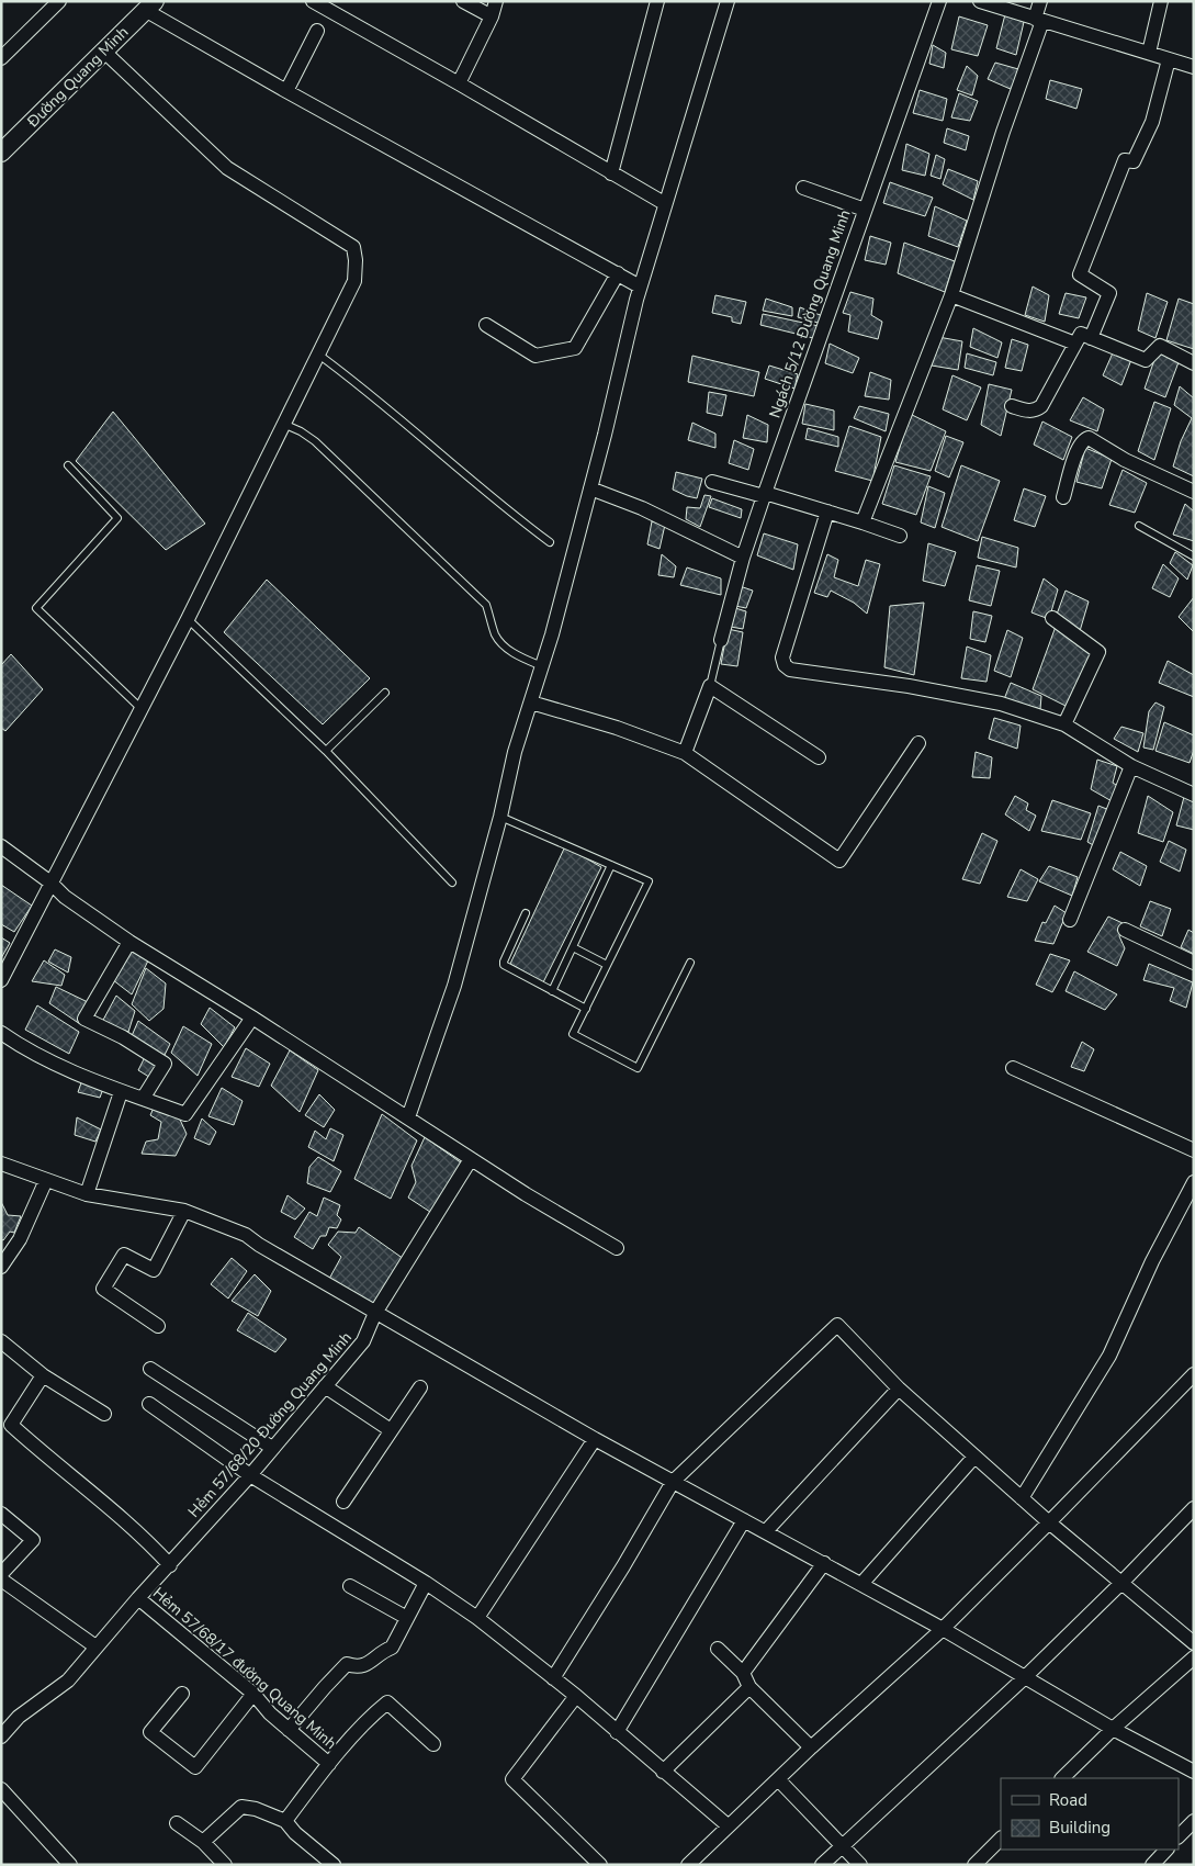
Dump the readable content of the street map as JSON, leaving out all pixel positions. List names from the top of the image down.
{
  "streets": {
    "street": [
      "Đường Quang Minh",
      "Ngách 5/12 Đường Quang Minh",
      "Hẻm 57/68/20 Đường Quang Minh",
      "Hẻm 57/68/17 đường Quang Minh"
    ]
  },
  "crossings": [
    ["Hẻm 57/68/20 Đường Quang Minh", "Hẻm 57/68/17 đường Quang Minh"]
  ],
  "legend": ["Road", "Building"]
}
